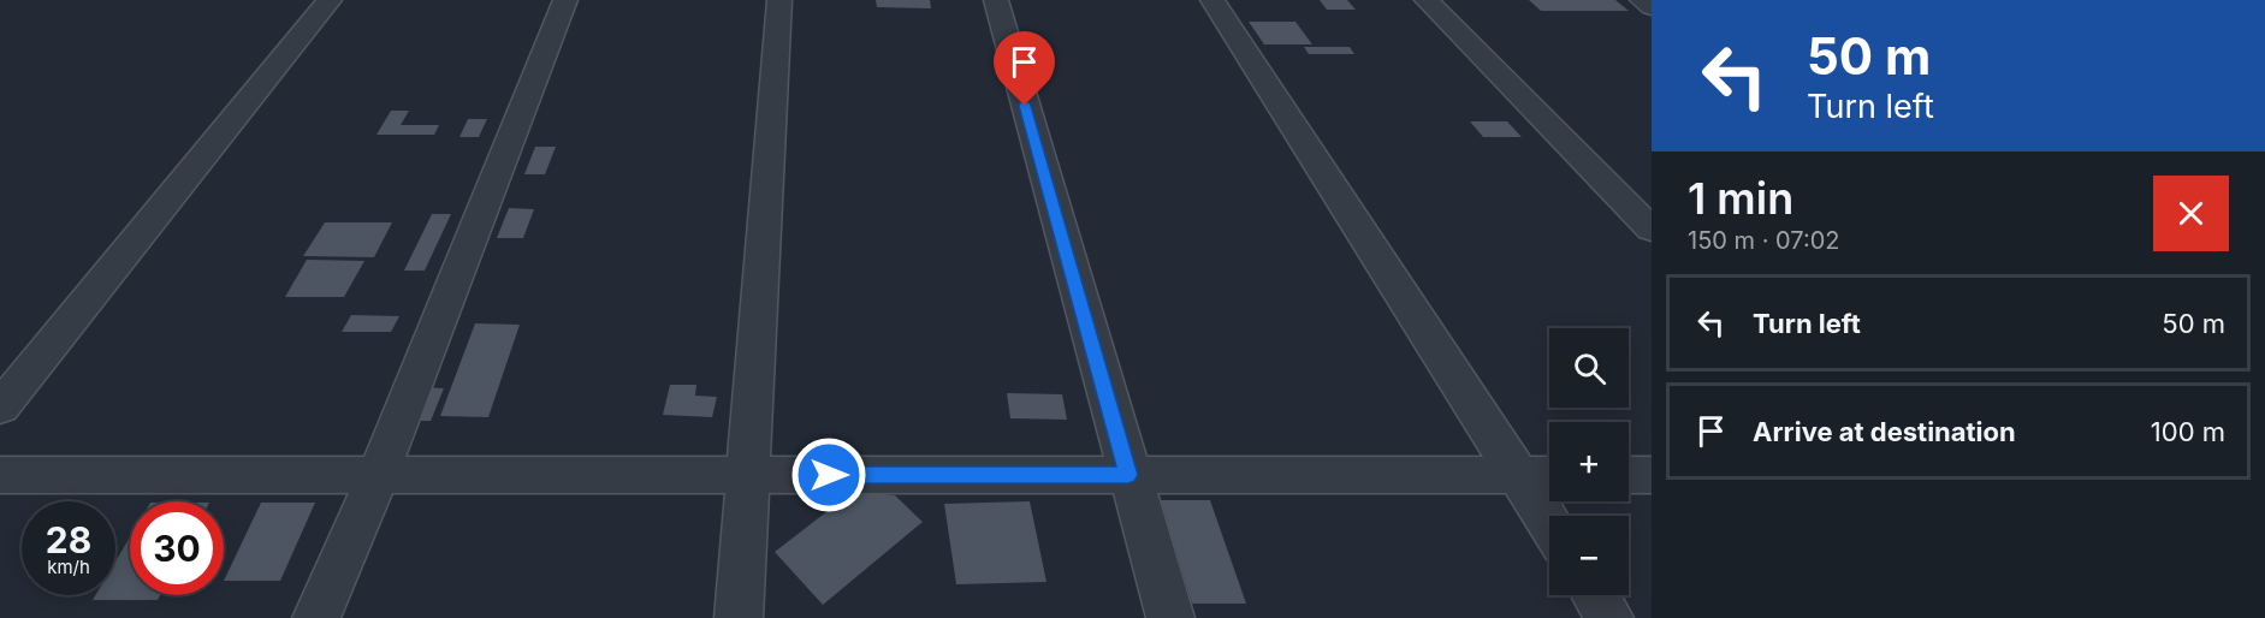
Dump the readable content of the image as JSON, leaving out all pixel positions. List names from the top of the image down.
{
  "page": {
    "turn": ["50 m", "Turn left"],
    "heading": ["1 min", "150 m · 07:02"],
    "list": [
      {
        "name": "Turn left",
        "value": "50 m"
      },
      {
        "name": "Arrive at destination",
        "value": "100 m"
      }
    ],
    "map_buttons": ["+", "−"],
    "speed": "28 km/h",
    "limit": "30"
  }
}
